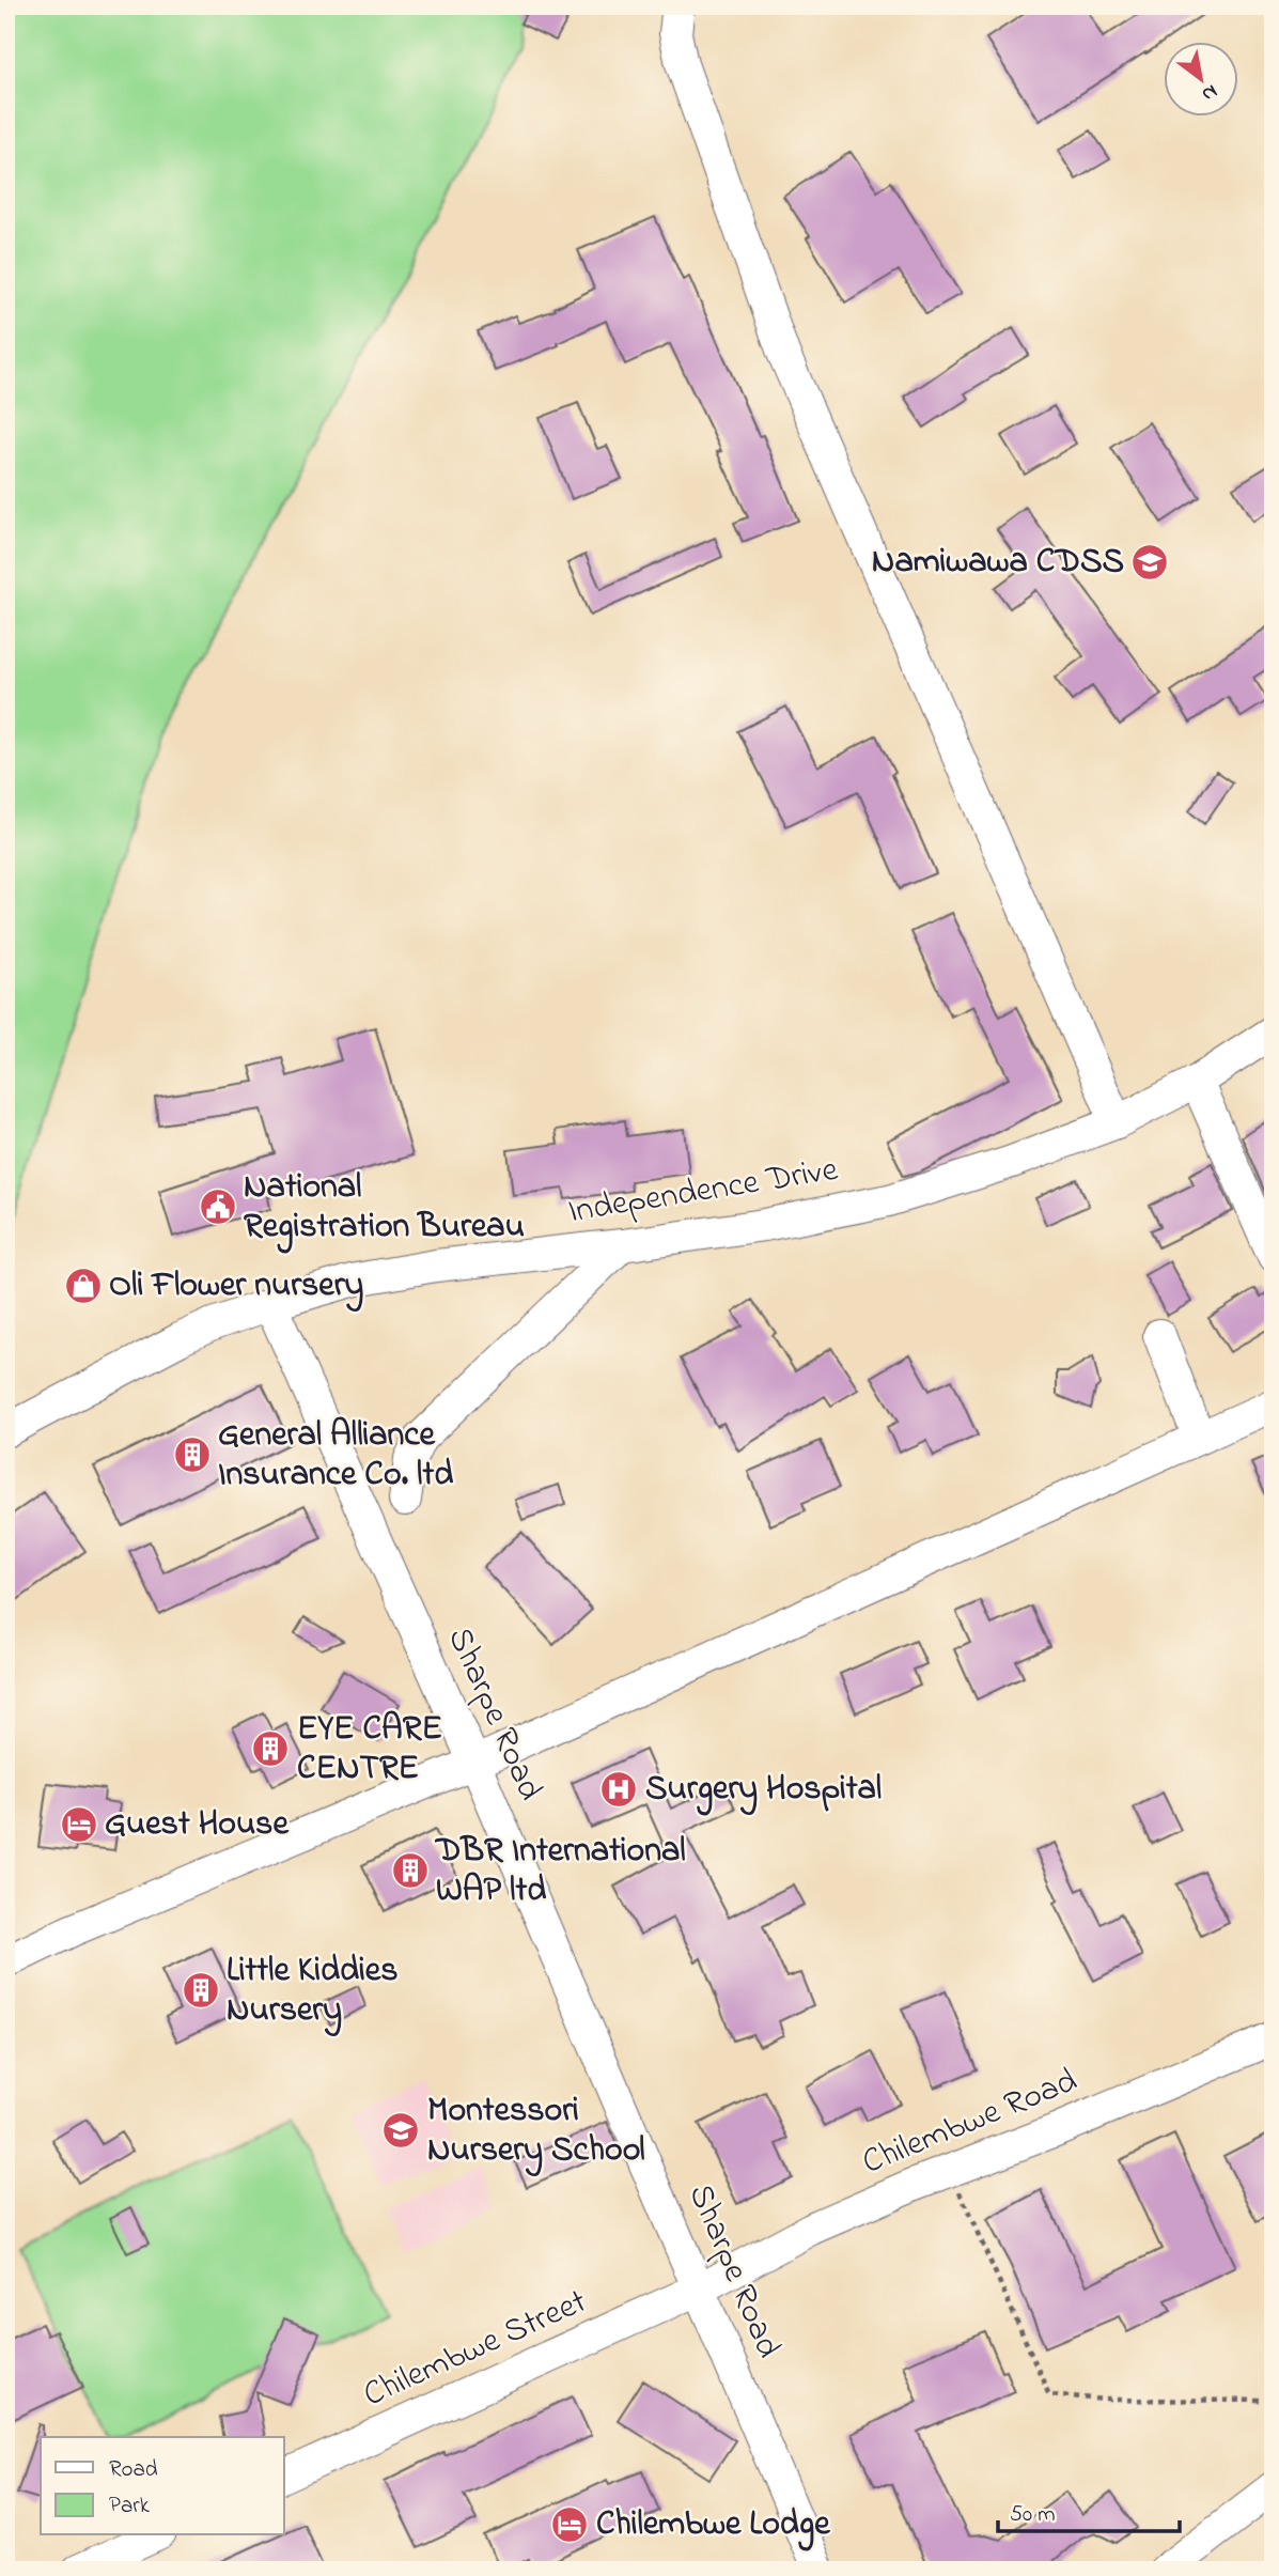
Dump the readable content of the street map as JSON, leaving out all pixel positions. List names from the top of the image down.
{
  "streets": {
    "street": [
      "Independence Drive",
      "Sharpe Road",
      "Chilembwe Road",
      "Chilembwe Street"
    ]
  },
  "crossings": [
    ["Independence Drive", "Sharpe Road"],
    ["Sharpe Road", "Chilembwe Road"],
    ["Sharpe Road", "Chilembwe Street"],
    ["Chilembwe Road", "Chilembwe Street"]
  ],
  "places": {
    "school or university": ["Namiwawa CDSS", "Montessori Nursery School"],
    "public building": ["National Registration Bureau"],
    "shop": ["Oli Flower nursery"],
    "building": [
      "General Alliance Insurance Co. ltd",
      "EYE CARE CENTRE",
      "DBR International WAP ltd",
      "Little Kiddies Nursery"
    ],
    "hospital": ["Surgery Hospital"],
    "hotel": ["Guest House", "Chilembwe Lodge"]
  },
  "legend": ["Road", "Park"],
  "scale_bar": "50 m",
  "north": "bottom right"
}
